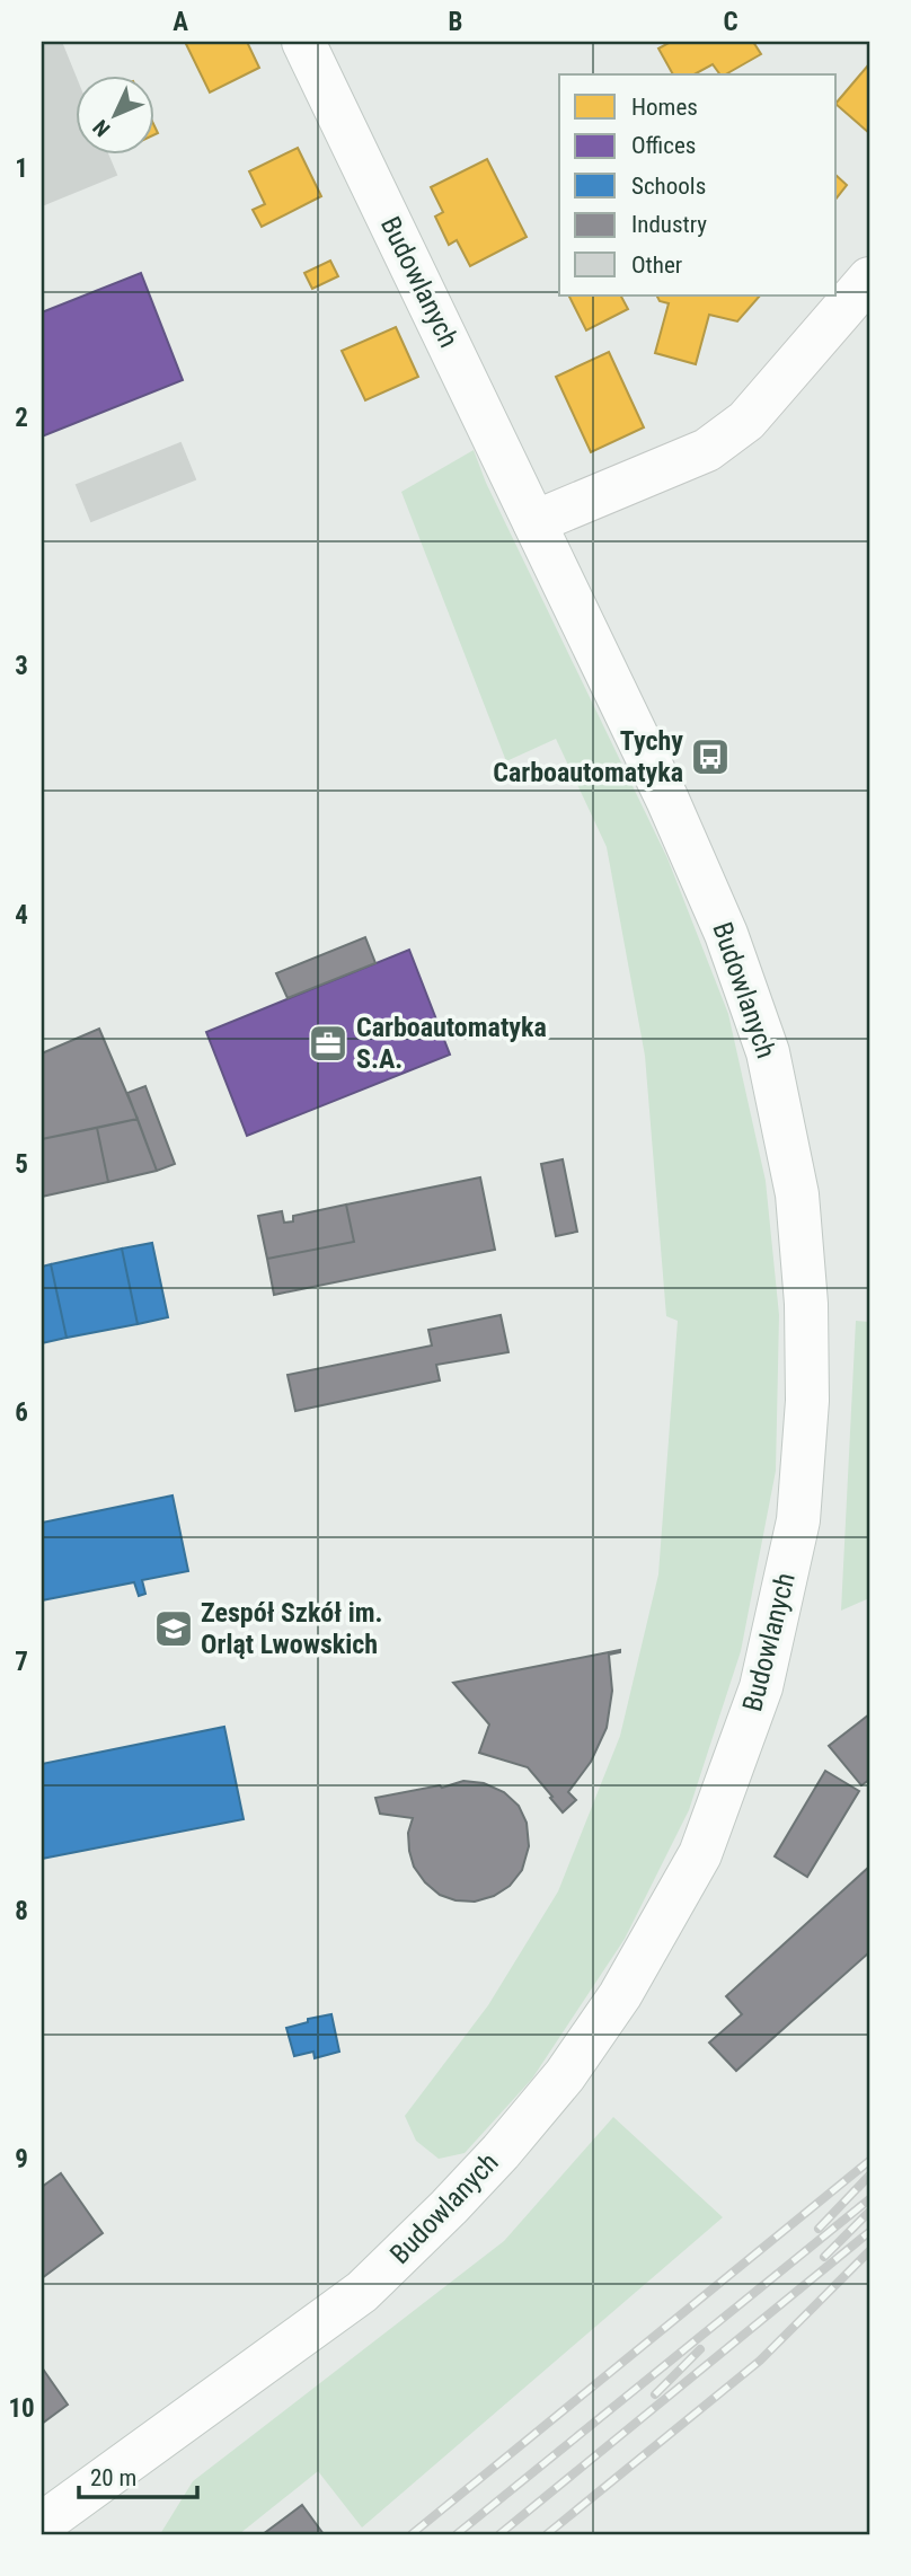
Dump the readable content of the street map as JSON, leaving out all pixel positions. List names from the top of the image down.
{
  "streets": {
    "street": ["Budowlanych"]
  },
  "places": {
    "bus stop": ["Tychy Carboautomatyka"],
    "office": ["Carboautomatyka S.A."],
    "school or university": ["Zespół Szkół im. Orląt Lwowskich"]
  },
  "legend": [
    "Homes",
    "Offices",
    "Schools",
    "Industry",
    "Other"
  ],
  "scale_bar": "20 m",
  "north": "bottom left",
  "grid": {
    "columns": ["A", "B", "C"],
    "rows": [
      "1",
      "2",
      "3",
      "4",
      "5",
      "6",
      "7",
      "8",
      "9",
      "10"
    ]
  }
}
